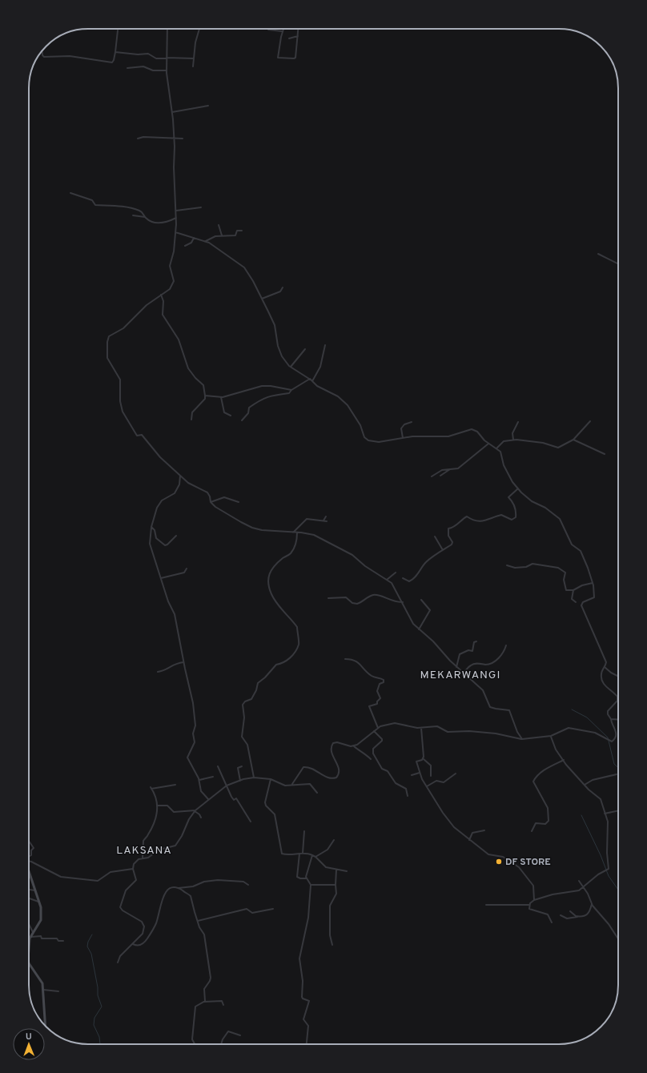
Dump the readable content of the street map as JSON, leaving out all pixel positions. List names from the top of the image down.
{
  "districts": ["MEKARWANGI", "LAKSANA"],
  "places": ["DF STORE"],
  "north": "top"
}
